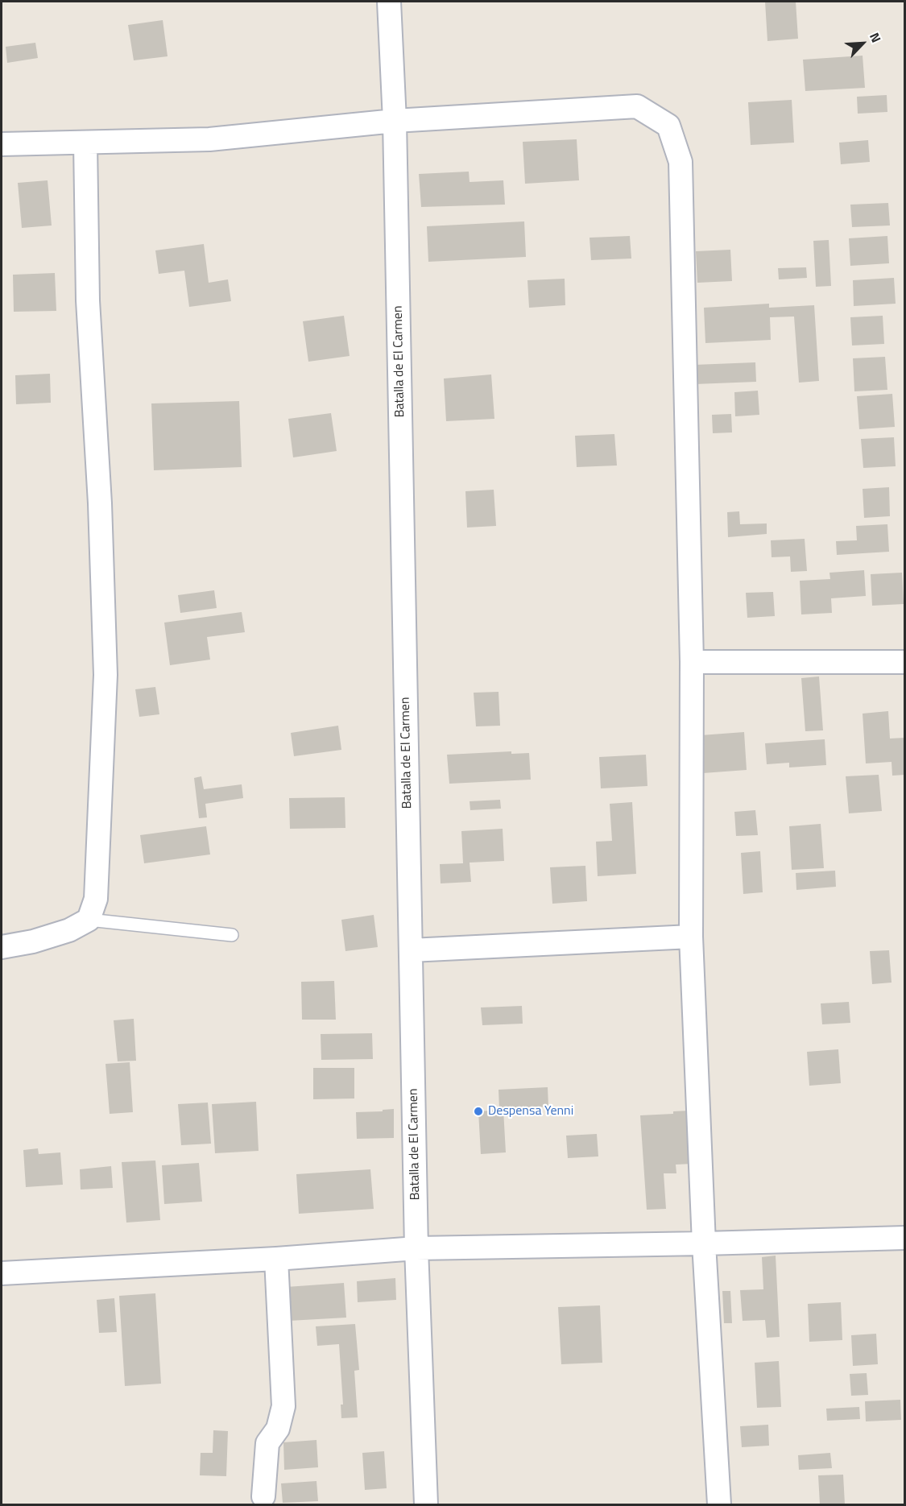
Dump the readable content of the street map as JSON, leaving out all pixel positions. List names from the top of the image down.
{
  "streets": {
    "street": ["Batalla de El Carmen"]
  },
  "places": ["Despensa Yenni"],
  "north": "top right"
}
